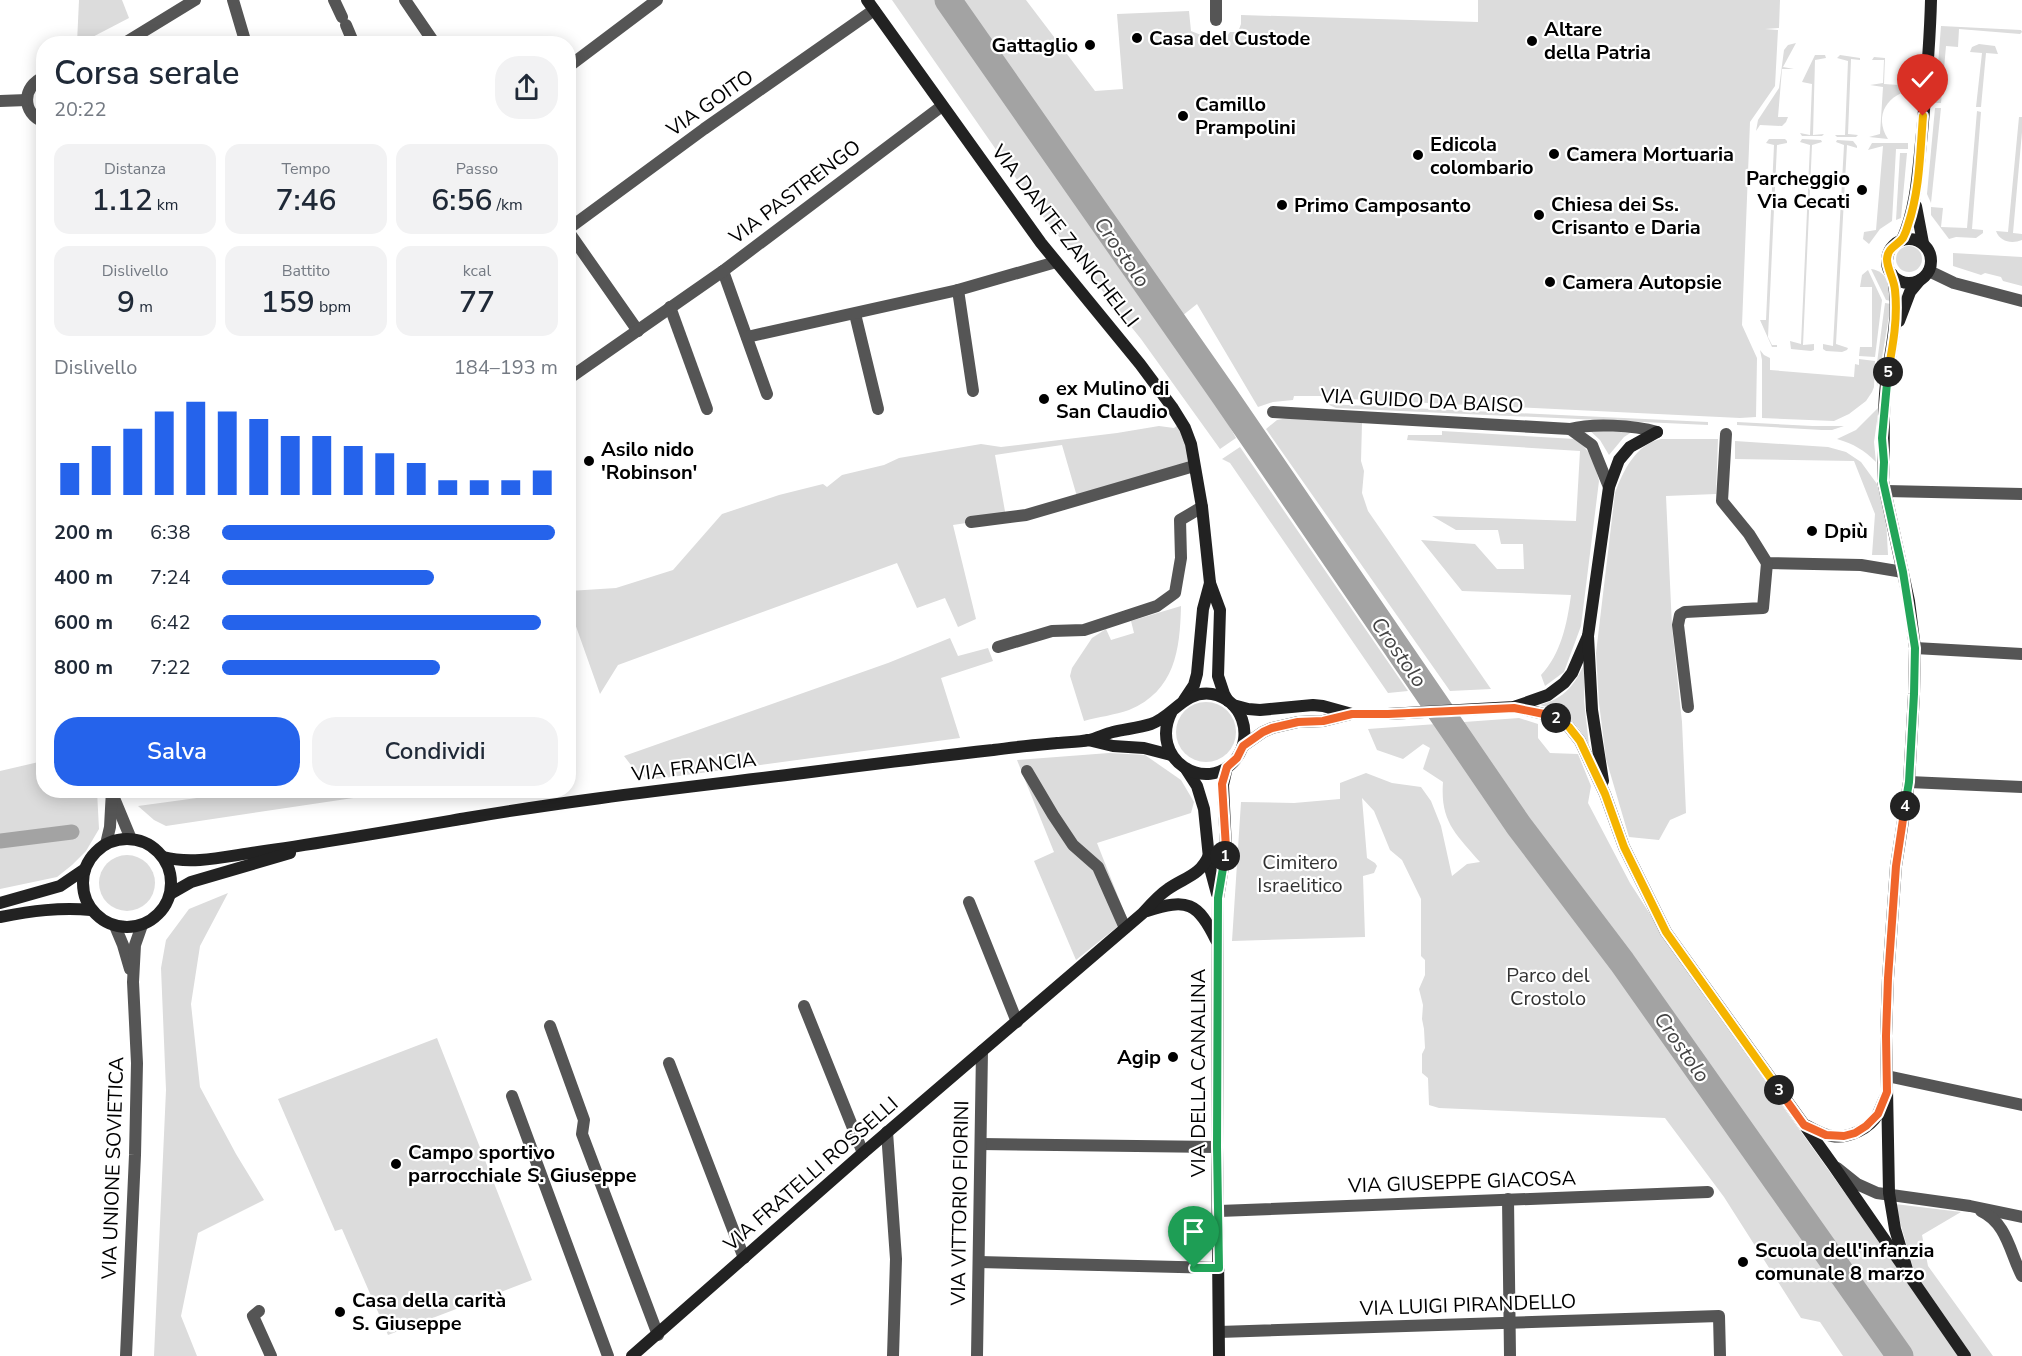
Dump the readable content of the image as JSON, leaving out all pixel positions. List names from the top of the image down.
{
  "streets": {
    "street": [
      "VIA GOITO",
      "VIA PASTRENGO",
      "VIA DANTE ZANICHELLI",
      "VIA GUIDO DA BAISO",
      "VIA FRANCIA",
      "VIA DELLA CANALINA",
      "VIA UNIONE SOVIETICA",
      "VIA FRATELLI ROSSELLI",
      "VIA GIUSEPPE GIACOSA",
      "VIA VITTORIO FIORINI",
      "VIA LUIGI PIRANDELLO"
    ]
  },
  "crossings": [
    ["VIA GOITO", "VIA DANTE ZANICHELLI"],
    ["VIA PASTRENGO", "VIA DANTE ZANICHELLI"],
    ["VIA FRANCIA", "VIA DELLA CANALINA"],
    ["VIA FRANCIA", "VIA UNIONE SOVIETICA"],
    ["VIA DELLA CANALINA", "VIA FRATELLI ROSSELLI"],
    ["VIA DELLA CANALINA", "VIA GIUSEPPE GIACOSA"],
    ["VIA DELLA CANALINA", "VIA LUIGI PIRANDELLO"],
    ["VIA FRATELLI ROSSELLI", "VIA VITTORIO FIORINI"]
  ],
  "water": ["Crostolo"],
  "parks": ["Cimitero Israelitico", "Parco del Crostolo"],
  "places": [
    "Casa del Custode",
    "Altare della Patria",
    "Gattaglio",
    "Camillo Prampolini",
    "Camera Mortuaria",
    "Edicola colombario",
    "Parcheggio Via Cecati",
    "Primo Camposanto",
    "Chiesa dei Ss. Crisanto e Daria",
    "Camera Autopsie",
    "ex Mulino di San Claudio",
    "Asilo nido 'Robinson'",
    "Dpiù",
    "Agip",
    "Campo sportivo parrocchiale S. Giuseppe",
    "Scuola dell'infanzia comunale 8 marzo",
    "Casa della carità S. Giuseppe"
  ],
  "page": {
    "heading": ["Corsa serale", "20:22"],
    "stats": [
      ["Distanza", "1.12 km"],
      ["Tempo", "7:46"],
      ["Passo", "6:56 /km"],
      ["Dislivello", "9 m"],
      ["Battito", "159 bpm"],
      ["kcal", "77"]
    ],
    "chart": ["Dislivello", "184–193 m"],
    "pins": [
      "5",
      "2",
      "4",
      "1",
      "3"
    ],
    "list": [
      {
        "name": "200 m",
        "note": "6:38"
      },
      {
        "name": "400 m",
        "note": "7:24"
      },
      {
        "name": "600 m",
        "note": "6:42"
      },
      {
        "name": "800 m",
        "note": "7:22"
      }
    ],
    "buttons": ["Salva", "Condividi"]
  }
}
